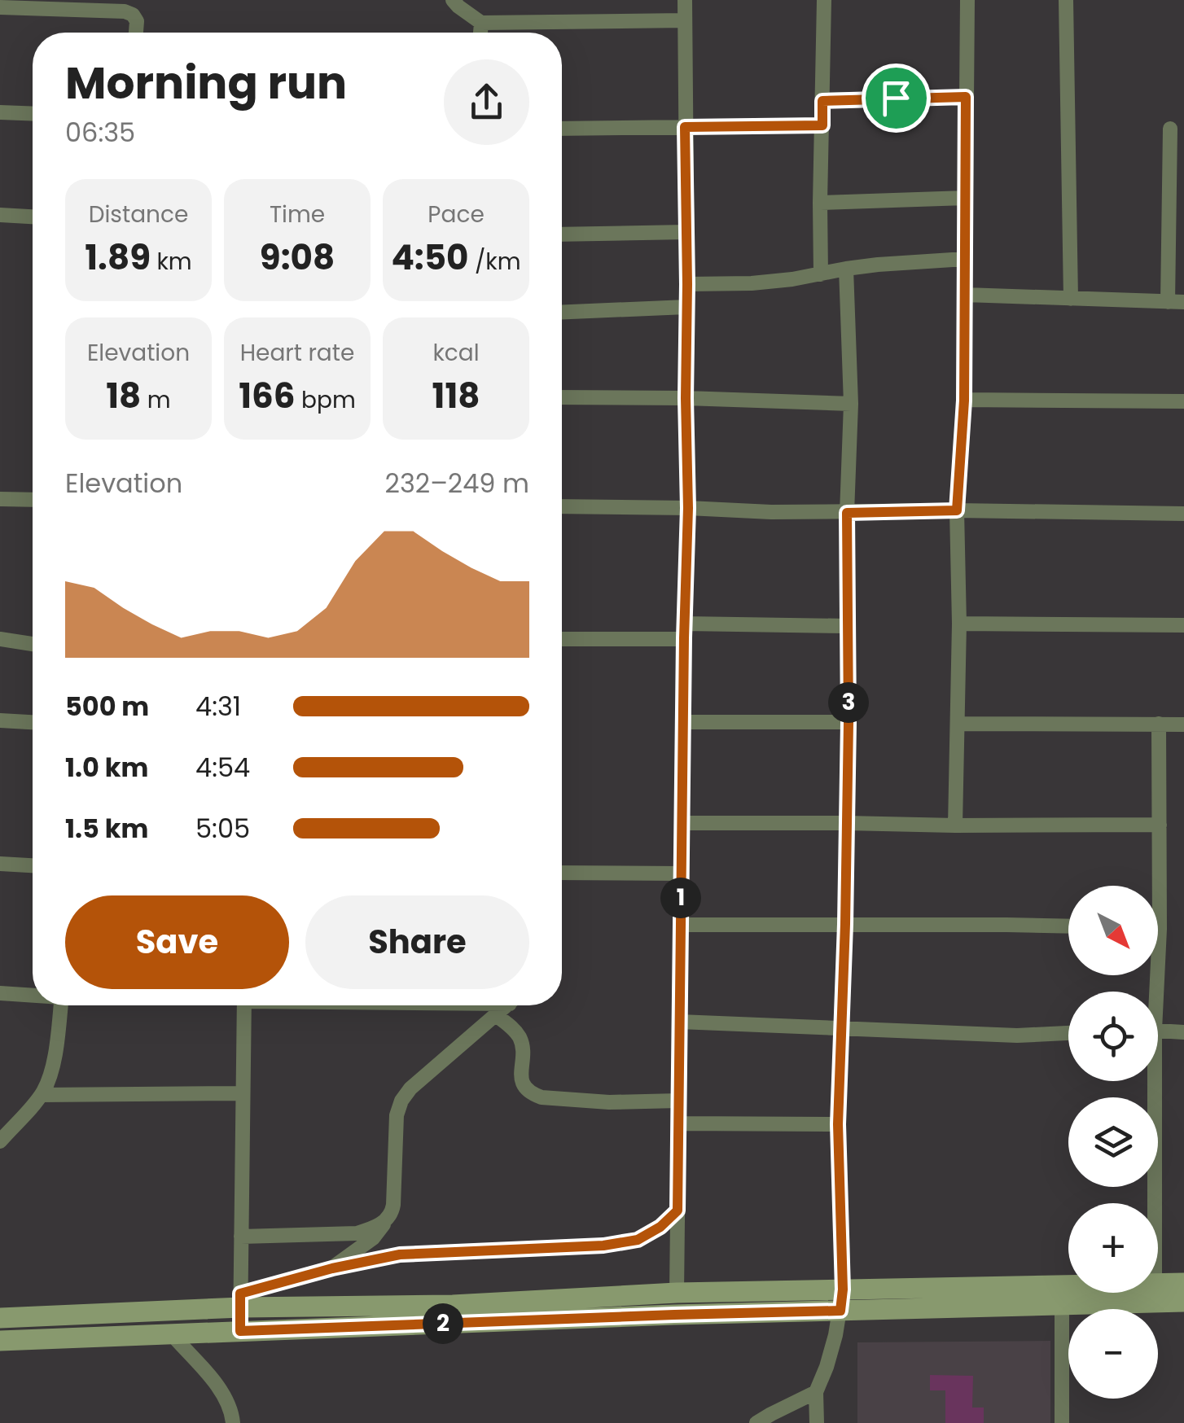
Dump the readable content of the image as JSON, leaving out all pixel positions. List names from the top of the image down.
{
  "north": "bottom right",
  "page": {
    "heading": ["Morning run", "06:35"],
    "stats": [
      ["Distance", "1.89 km"],
      ["Time", "9:08"],
      ["Pace", "4:50 /km"],
      ["Elevation", "18 m"],
      ["Heart rate", "166 bpm"],
      ["kcal", "118"]
    ],
    "chart": ["Elevation", "232–249 m"],
    "list": [
      {
        "name": "500 m",
        "note": "4:31"
      },
      {
        "name": "1.0 km",
        "note": "4:54"
      },
      {
        "name": "1.5 km",
        "note": "5:05"
      }
    ],
    "pins": ["3", "1", "2"],
    "buttons": ["Save", "Share"],
    "map_buttons": ["+", "−"]
  }
}
